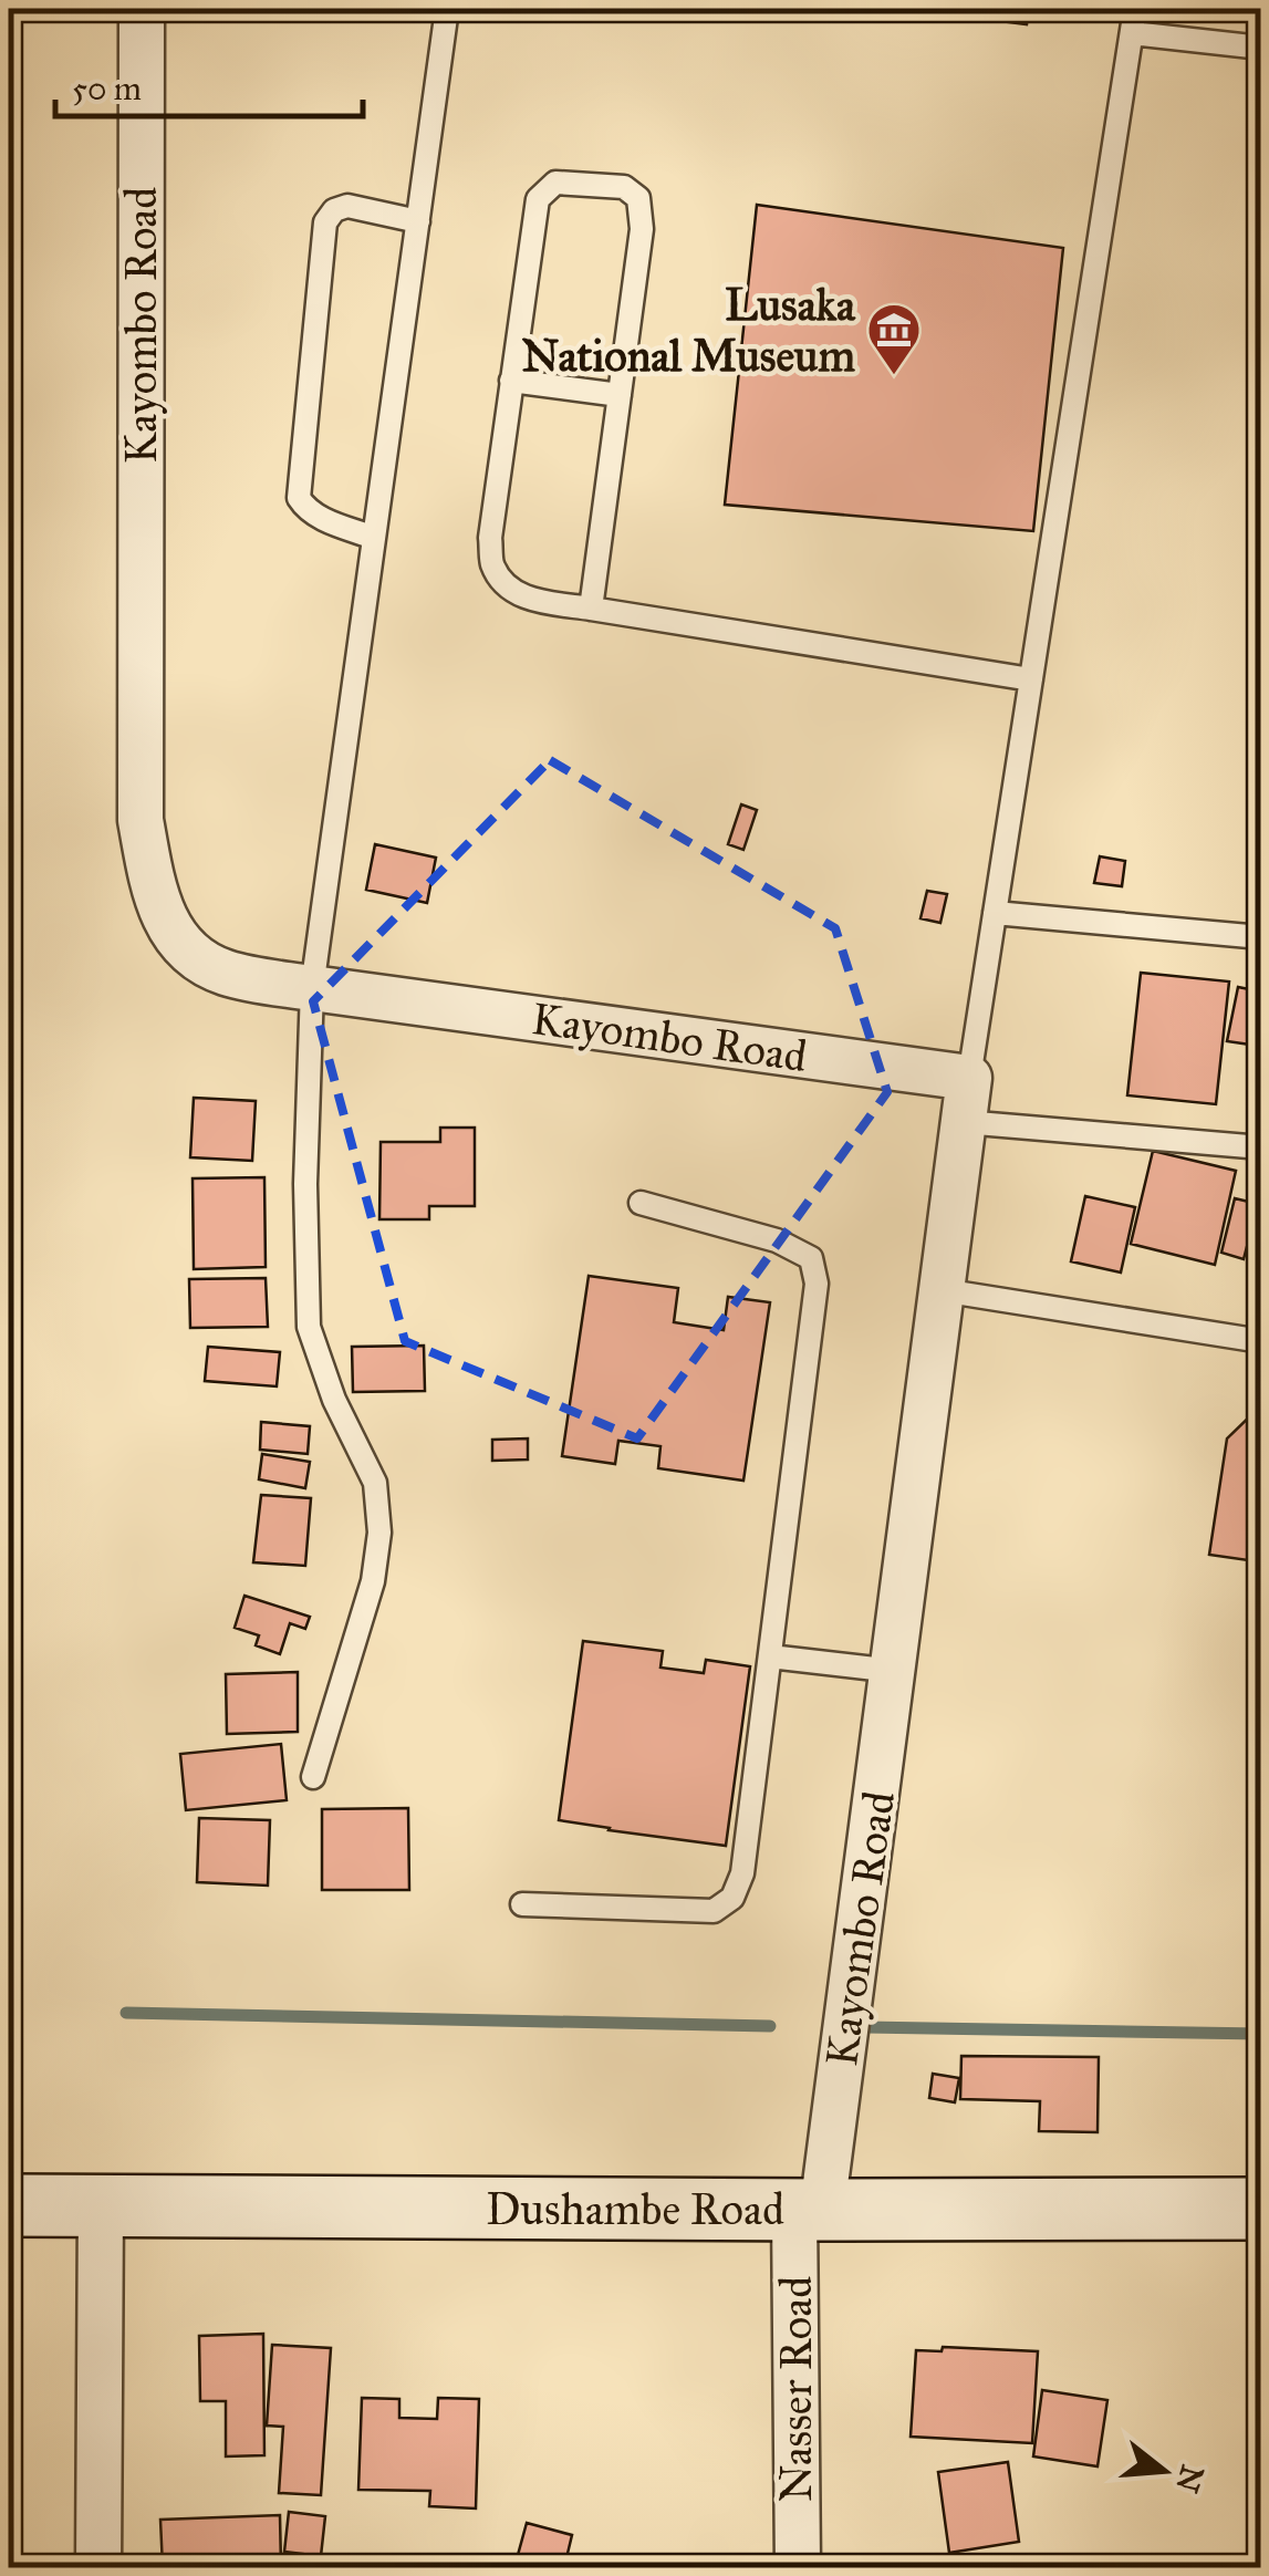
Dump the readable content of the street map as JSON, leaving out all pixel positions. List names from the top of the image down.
{
  "streets": {
    "street": ["Kayombo Road", "Dushambe Road", "Nasser Road"]
  },
  "crossings": [
    ["Kayombo Road", "Dushambe Road"],
    ["Kayombo Road", "Nasser Road"],
    ["Dushambe Road", "Nasser Road"]
  ],
  "places": {
    "museum": ["Lusaka National Museum"]
  },
  "scale_bar": "50 m",
  "north": "right"
}
